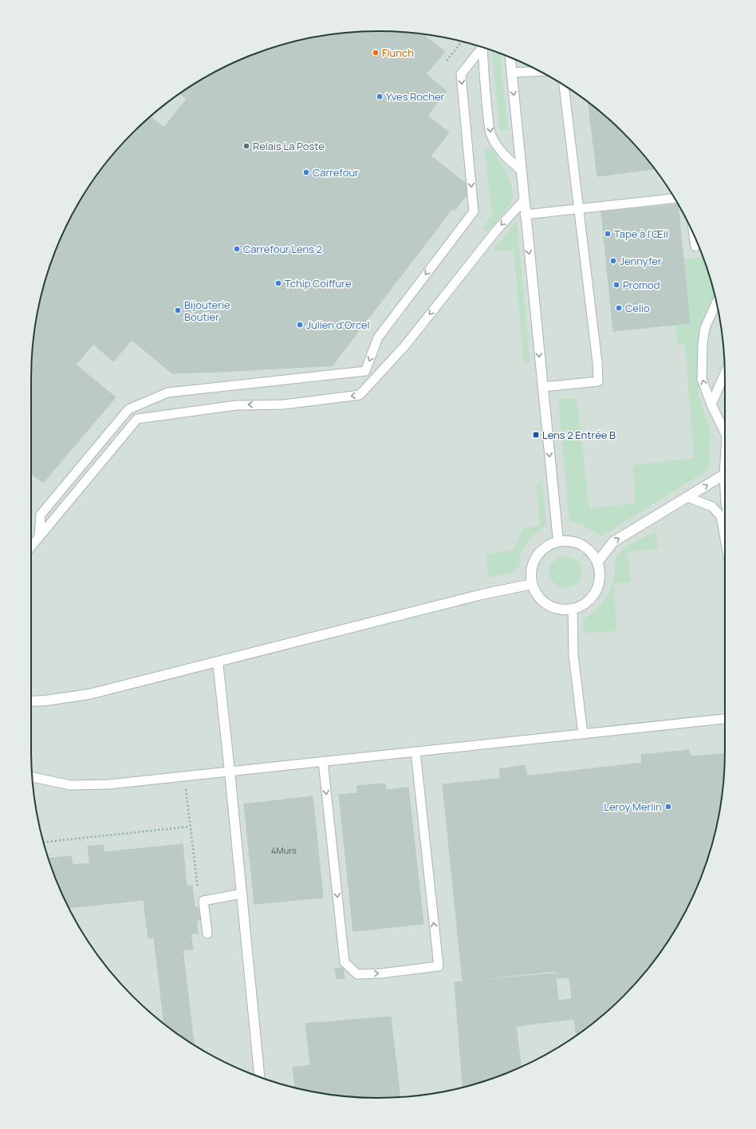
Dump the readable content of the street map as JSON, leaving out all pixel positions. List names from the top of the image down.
{
  "places": {
    "other": [
      "Flunch",
      "Yves Rocher",
      "Relais La Poste",
      "Carrefour",
      "Tape à l'Œil",
      "Carrefour Lens 2",
      "Jennyfer",
      "Tchip Coiffure",
      "Promod",
      "Celio",
      "Bijouterie Boutier",
      "Julien d'Orcel",
      "Leroy Merlin"
    ],
    "transit": ["Lens 2 Entrée B"]
  },
  "house_numbers": ["4Murs"]
}
